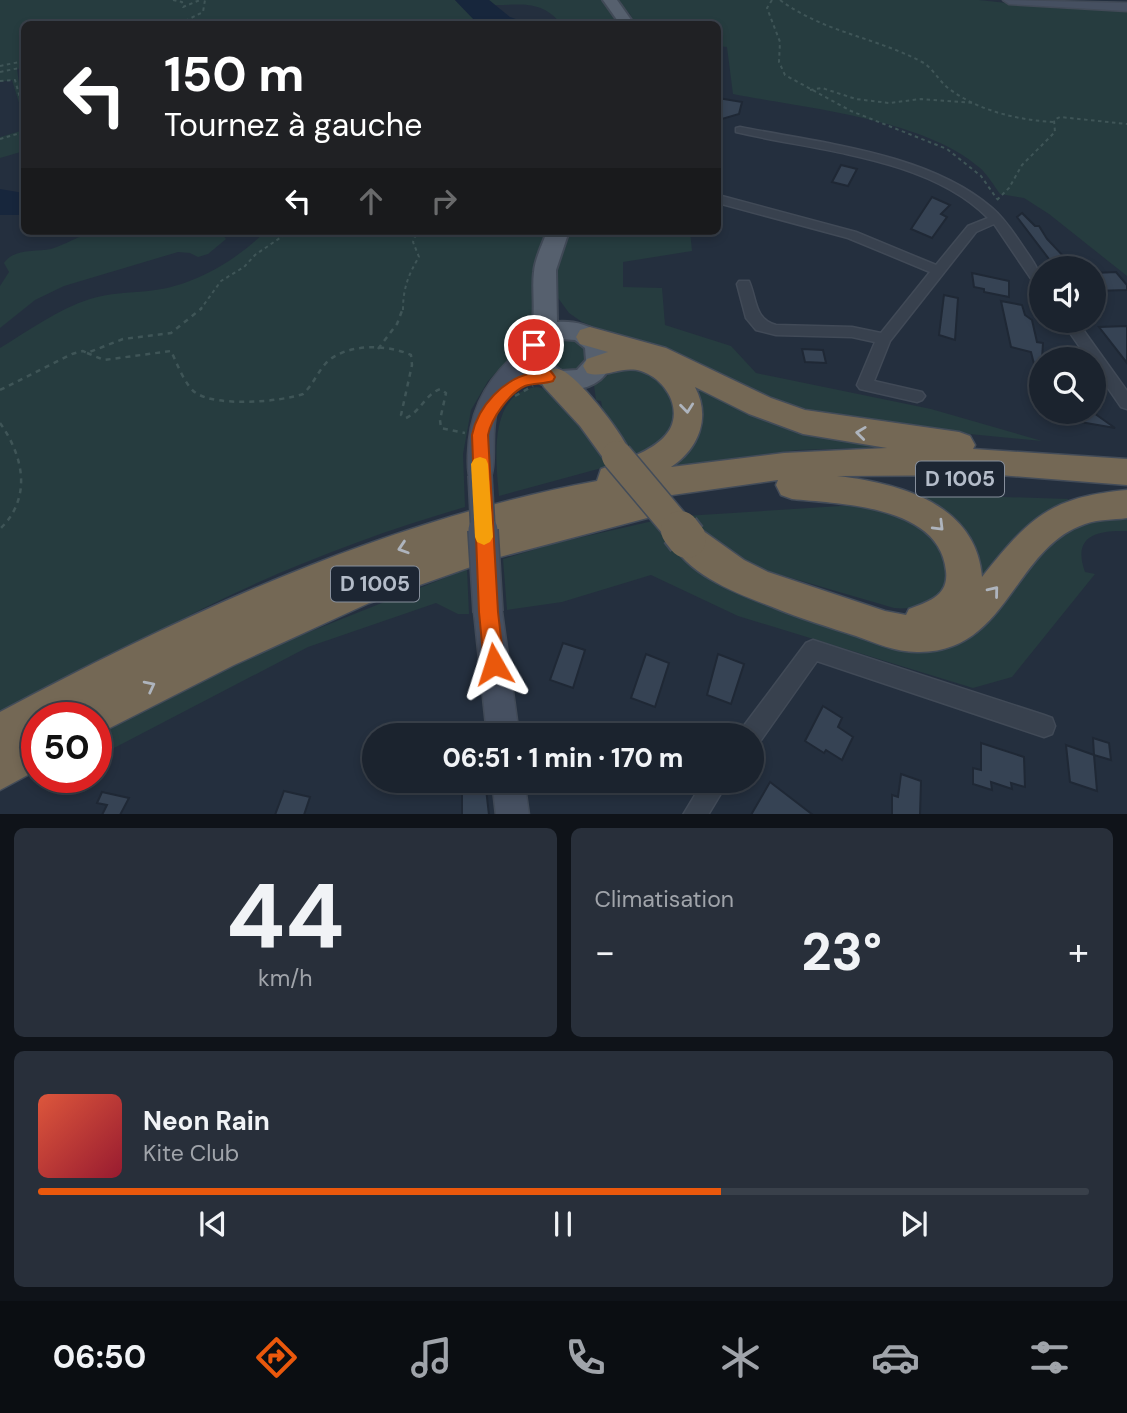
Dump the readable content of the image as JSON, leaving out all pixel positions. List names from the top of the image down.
{
  "streets": {
    "highway": ["D 1005"]
  },
  "page": {
    "turn": ["150 m", "Tournez à gauche"],
    "limit": "50",
    "trip": "06:51 · 1 min · 170 m",
    "tile": [
      ["44", "km/h"],
      "Climatisation"
    ],
    "heat": ["−", "23°", "+"],
    "song": ["Neon Rain", "Kite Club"],
    "tabs": "06:50"
  }
}
